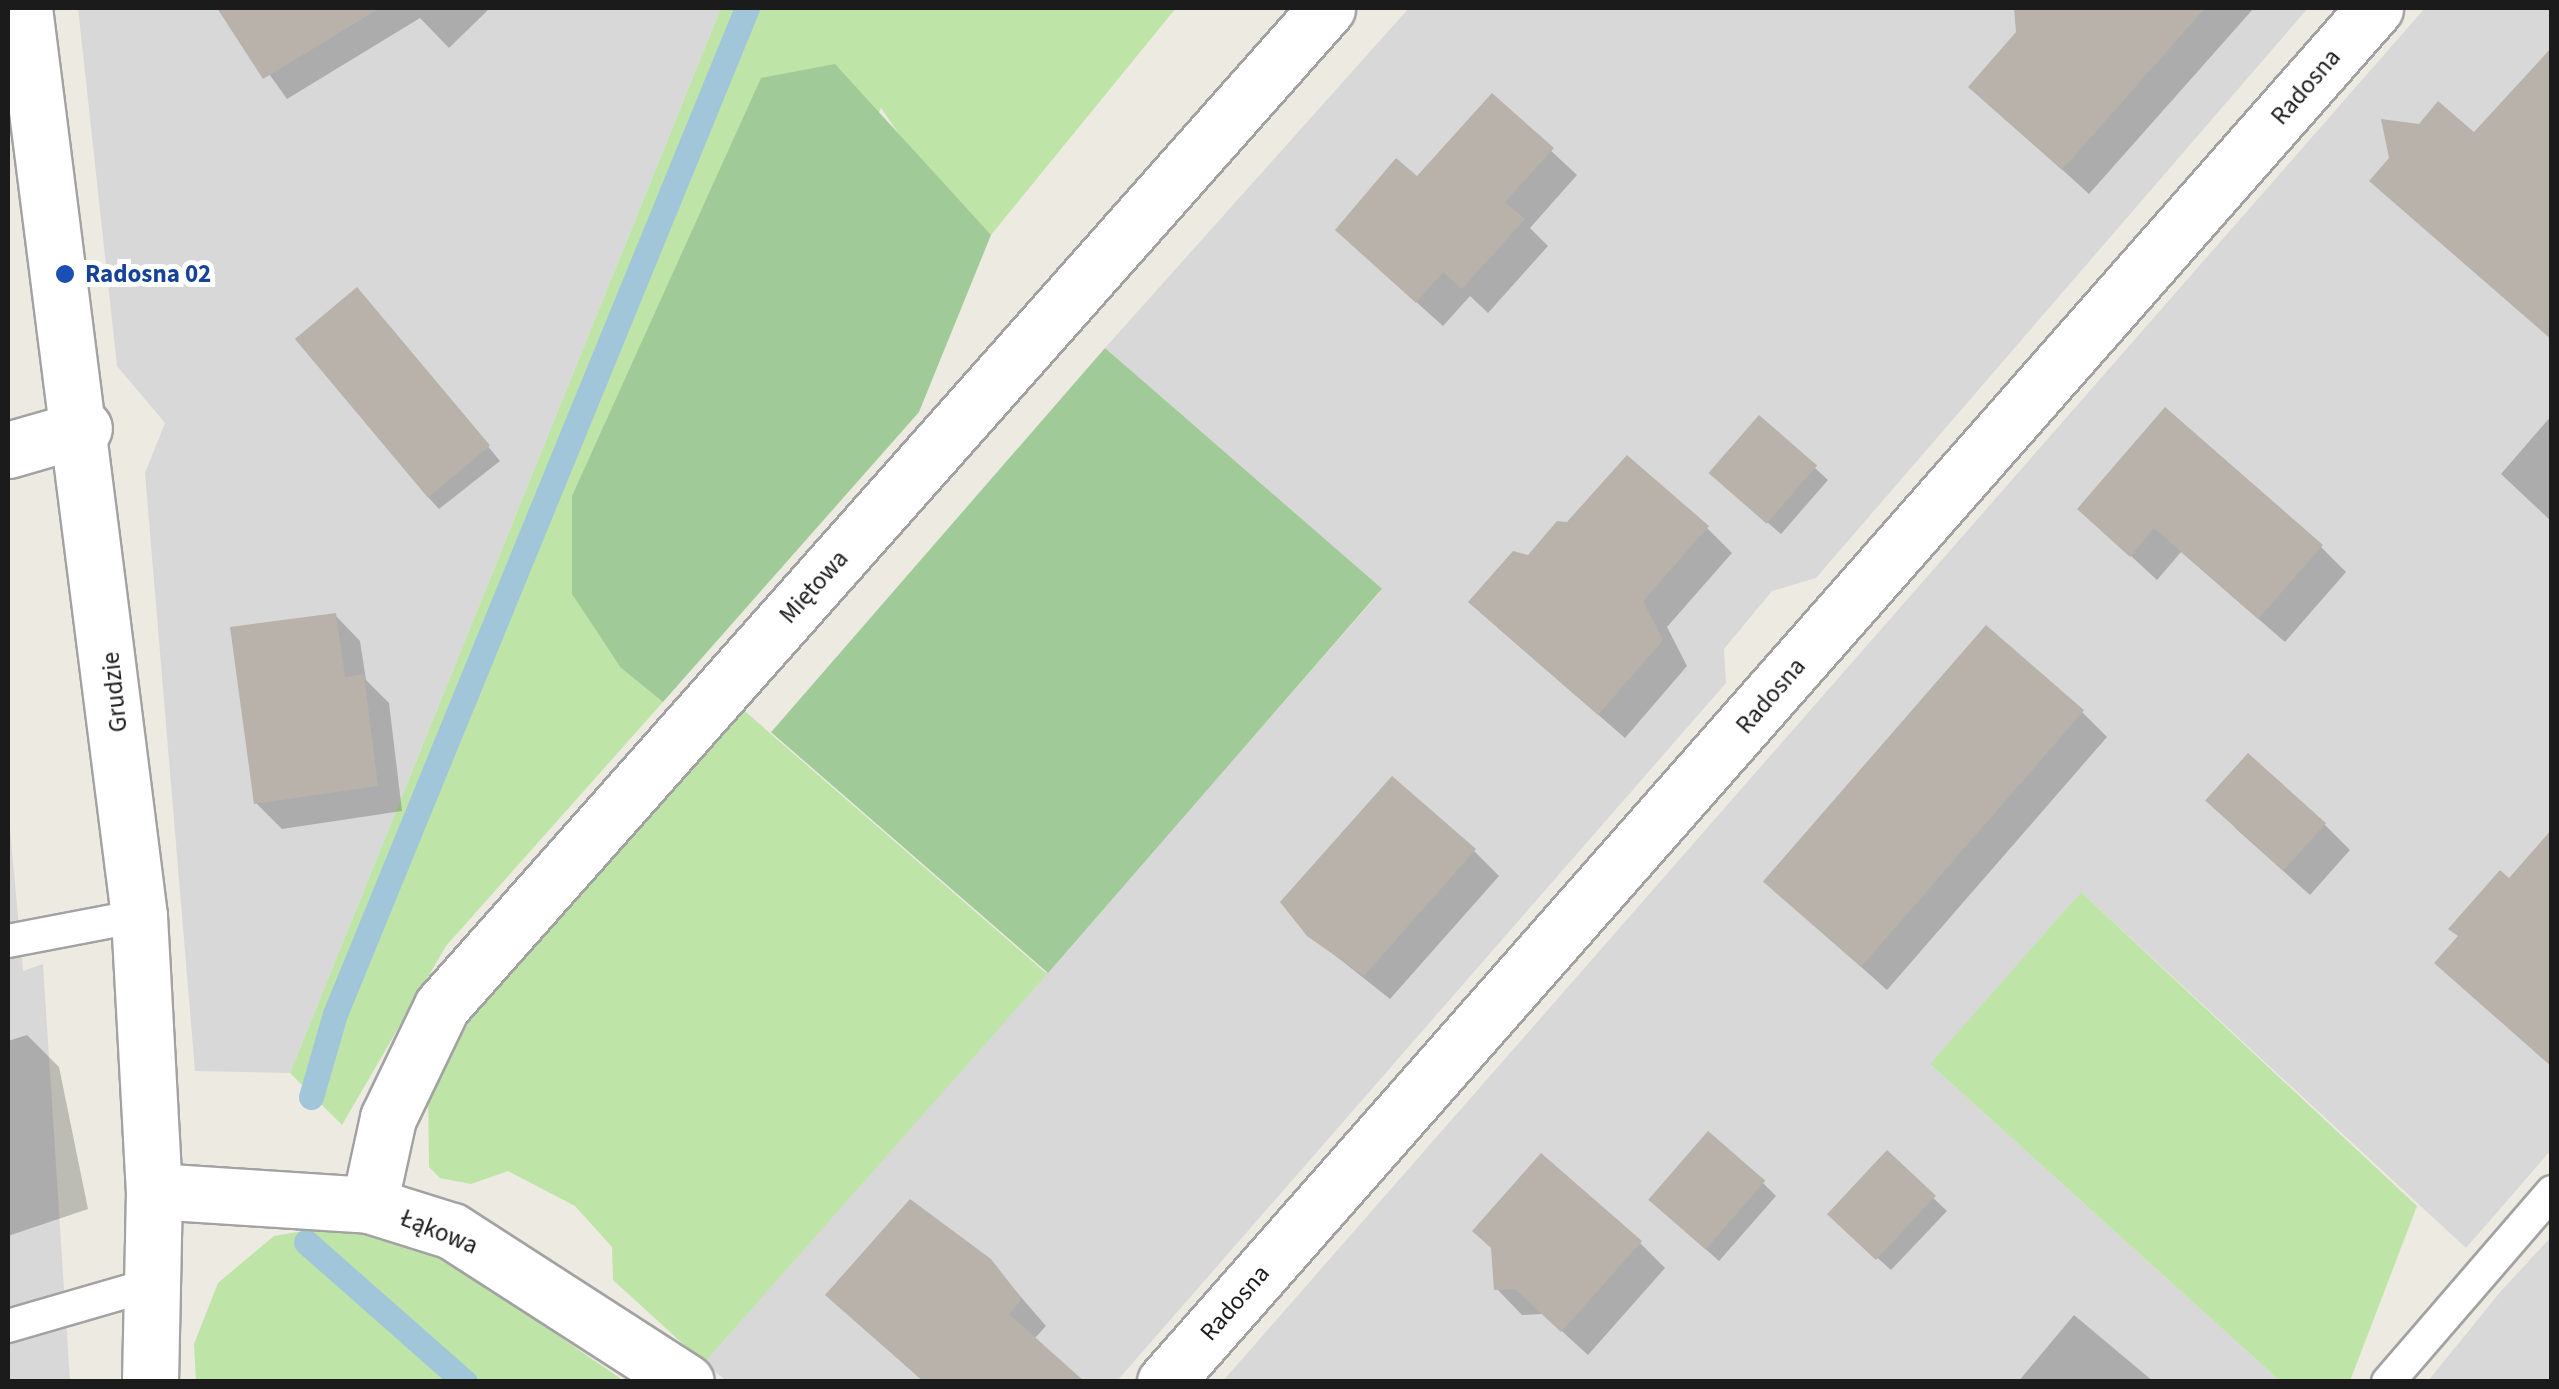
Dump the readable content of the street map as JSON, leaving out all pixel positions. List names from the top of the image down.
{
  "streets": {
    "street": [
      "Radosna",
      "Miętowa",
      "Grudzie",
      "Łąkowa"
    ]
  },
  "crossings": [
    ["Miętowa", "Łąkowa"],
    ["Grudzie", "Łąkowa"]
  ],
  "places": ["Radosna 02"]
}
